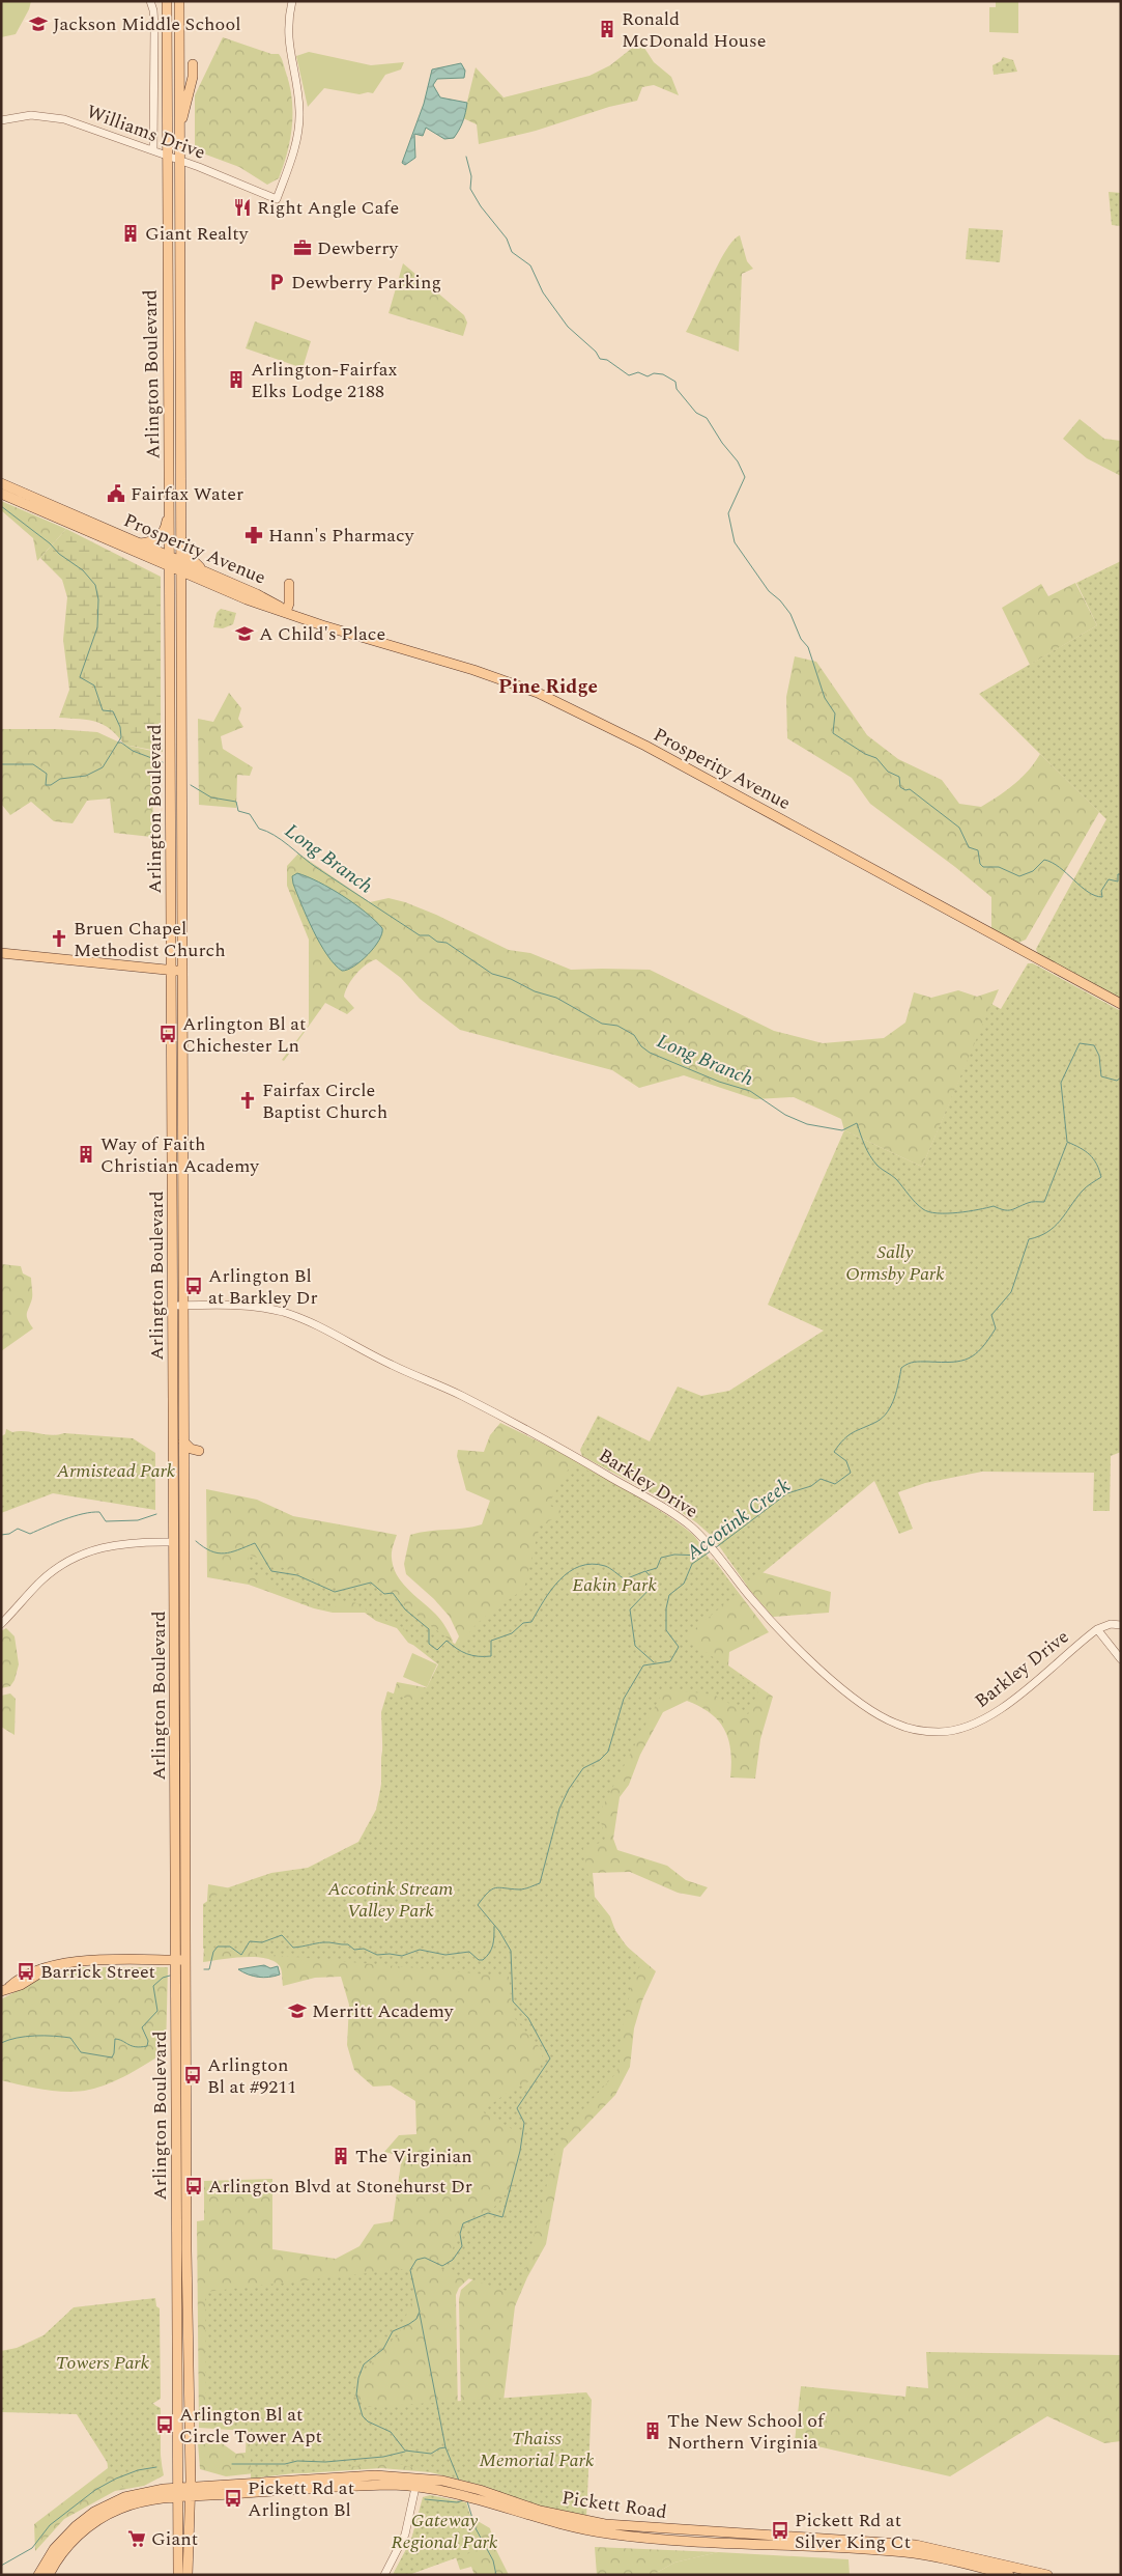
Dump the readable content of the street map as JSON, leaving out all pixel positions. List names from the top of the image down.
{
  "streets": {
    "main road": ["Arlington Boulevard", "Prosperity Avenue", "Pickett Road"],
    "street": ["Williams Drive", "Barkley Drive"]
  },
  "crossings": [
    ["Williams Drive", "Arlington Boulevard"],
    ["Arlington Boulevard", "Prosperity Avenue"],
    ["Arlington Boulevard", "Barkley Drive"],
    ["Arlington Boulevard", "Pickett Road"]
  ],
  "districts": ["Pine Ridge"],
  "water": ["Long Branch", "Accotink Creek"],
  "parks": [
    "Sally Ormsby Park",
    "Armistead Park",
    "Eakin Park",
    "Accotink Stream Valley Park",
    "Towers Park",
    "Thaiss Memorial Park",
    "Gateway Regional Park"
  ],
  "places": {
    "school or university": ["Jackson Middle School", "A Child's Place", "Merritt Academy"],
    "building": [
      "Ronald McDonald House",
      "Giant Realty",
      "Arlington-Fairfax Elks Lodge 2188",
      "Way of Faith Christian Academy",
      "The Virginian",
      "The New School of Northern Virginia"
    ],
    "restaurant": ["Right Angle Cafe"],
    "office": ["Dewberry"],
    "parking": ["Dewberry Parking"],
    "public building": ["Fairfax Water"],
    "pharmacy": ["Hann's Pharmacy"],
    "church": ["Bruen Chapel Methodist Church", "Fairfax Circle Baptist Church"],
    "bus stop": [
      "Arlington Bl at Chichester Ln",
      "Arlington Bl at Barkley Dr",
      "Barrick Street",
      "Arlington Bl at #9211",
      "Arlington Blvd at Stonehurst Dr",
      "Arlington Bl at Circle Tower Apt",
      "Pickett Rd at Arlington Bl",
      "Pickett Rd at Silver King Ct"
    ],
    "supermarket": ["Giant"]
  }
}
